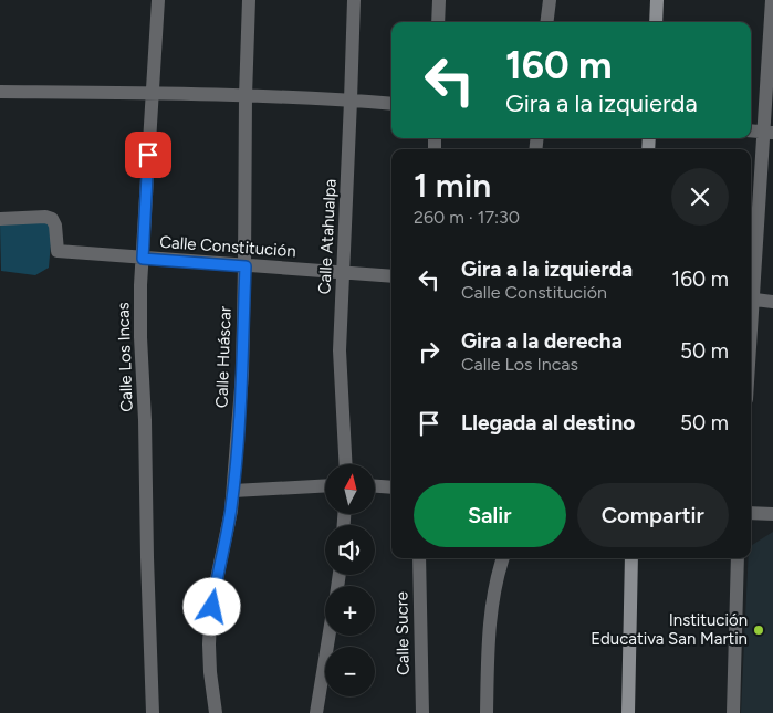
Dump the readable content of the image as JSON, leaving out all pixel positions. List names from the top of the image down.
{
  "streets": {
    "street": [
      "Calle Atahualpa",
      "Calle Constitución",
      "Calle Los Incas",
      "Calle Huáscar",
      "Calle Sucre"
    ]
  },
  "crossings": [
    ["Calle Atahualpa", "Calle Constitución"],
    ["Calle Constitución", "Calle Los Incas"],
    ["Calle Constitución", "Calle Huáscar"]
  ],
  "places": ["Institución Educativa San Martin"],
  "north": "top",
  "page": {
    "turn": ["160 m", "Gira a la izquierda"],
    "heading": ["1 min", "260 m · 17:30"],
    "list": [
      {
        "name": "Gira a la izquierda",
        "note": "Calle Constitución",
        "value": "160 m"
      },
      {
        "name": "Gira a la derecha",
        "note": "Calle Los Incas",
        "value": "50 m"
      },
      {
        "name": "Llegada al destino",
        "value": "50 m"
      }
    ],
    "map_buttons": ["+", "−"],
    "buttons": ["Salir", "Compartir"]
  }
}
